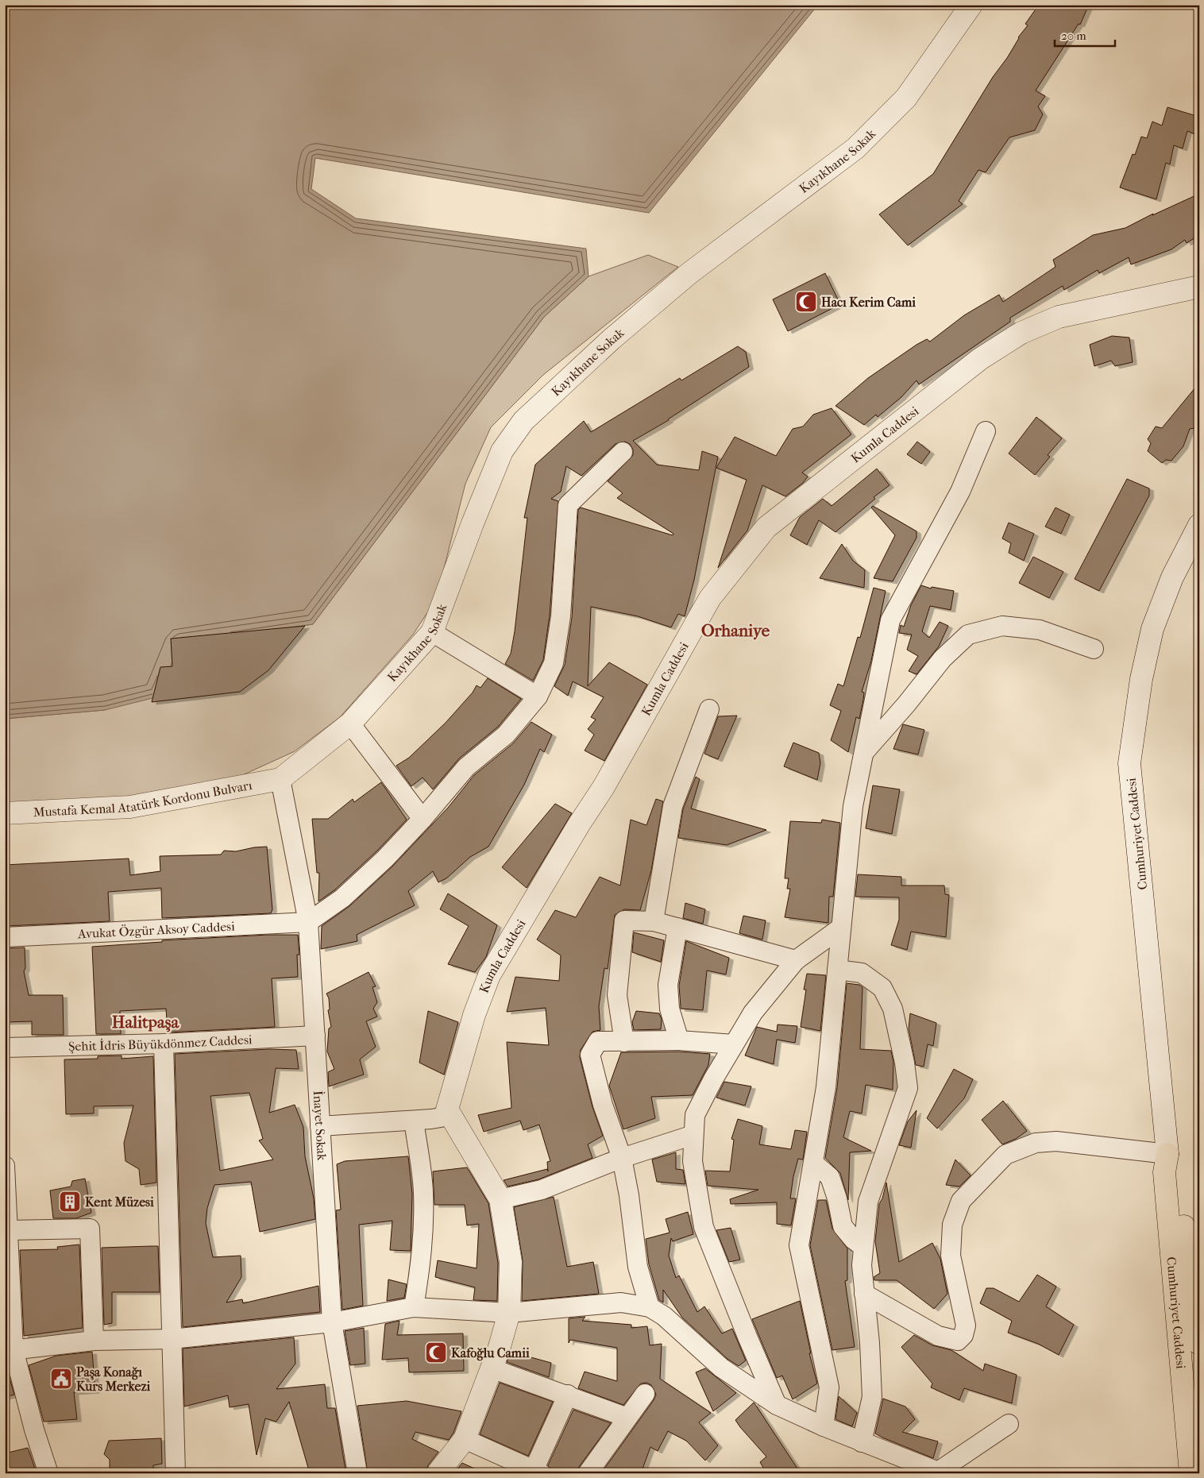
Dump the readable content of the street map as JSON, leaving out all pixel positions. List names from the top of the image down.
{
  "streets": {
    "main road": ["Cumhuriyet Caddesi"],
    "street": [
      "Kayıkhane Sokak",
      "Kumla Caddesi",
      "Mustafa Kemal Atatürk Kordonu Bulvarı",
      "Avukat Özgür Aksoy Caddesi",
      "Şehit İdris Büyükdönmez Caddesi",
      "İnayet Sokak"
    ]
  },
  "crossings": [
    ["Kayıkhane Sokak", "Mustafa Kemal Atatürk Kordonu Bulvarı"],
    ["Kayıkhane Sokak", "İnayet Sokak"],
    ["Mustafa Kemal Atatürk Kordonu Bulvarı", "İnayet Sokak"],
    ["Avukat Özgür Aksoy Caddesi", "İnayet Sokak"],
    ["Şehit İdris Büyükdönmez Caddesi", "İnayet Sokak"]
  ],
  "districts": ["Orhaniye", "Halitpaşa"],
  "places": {
    "mosque": ["Hacı Kerim Cami", "Kafoğlu Camii"],
    "building": ["Kent Müzesi"],
    "public building": ["Paşa Konağı Kurs Merkezi"]
  },
  "scale_bar": "20 m"
}
